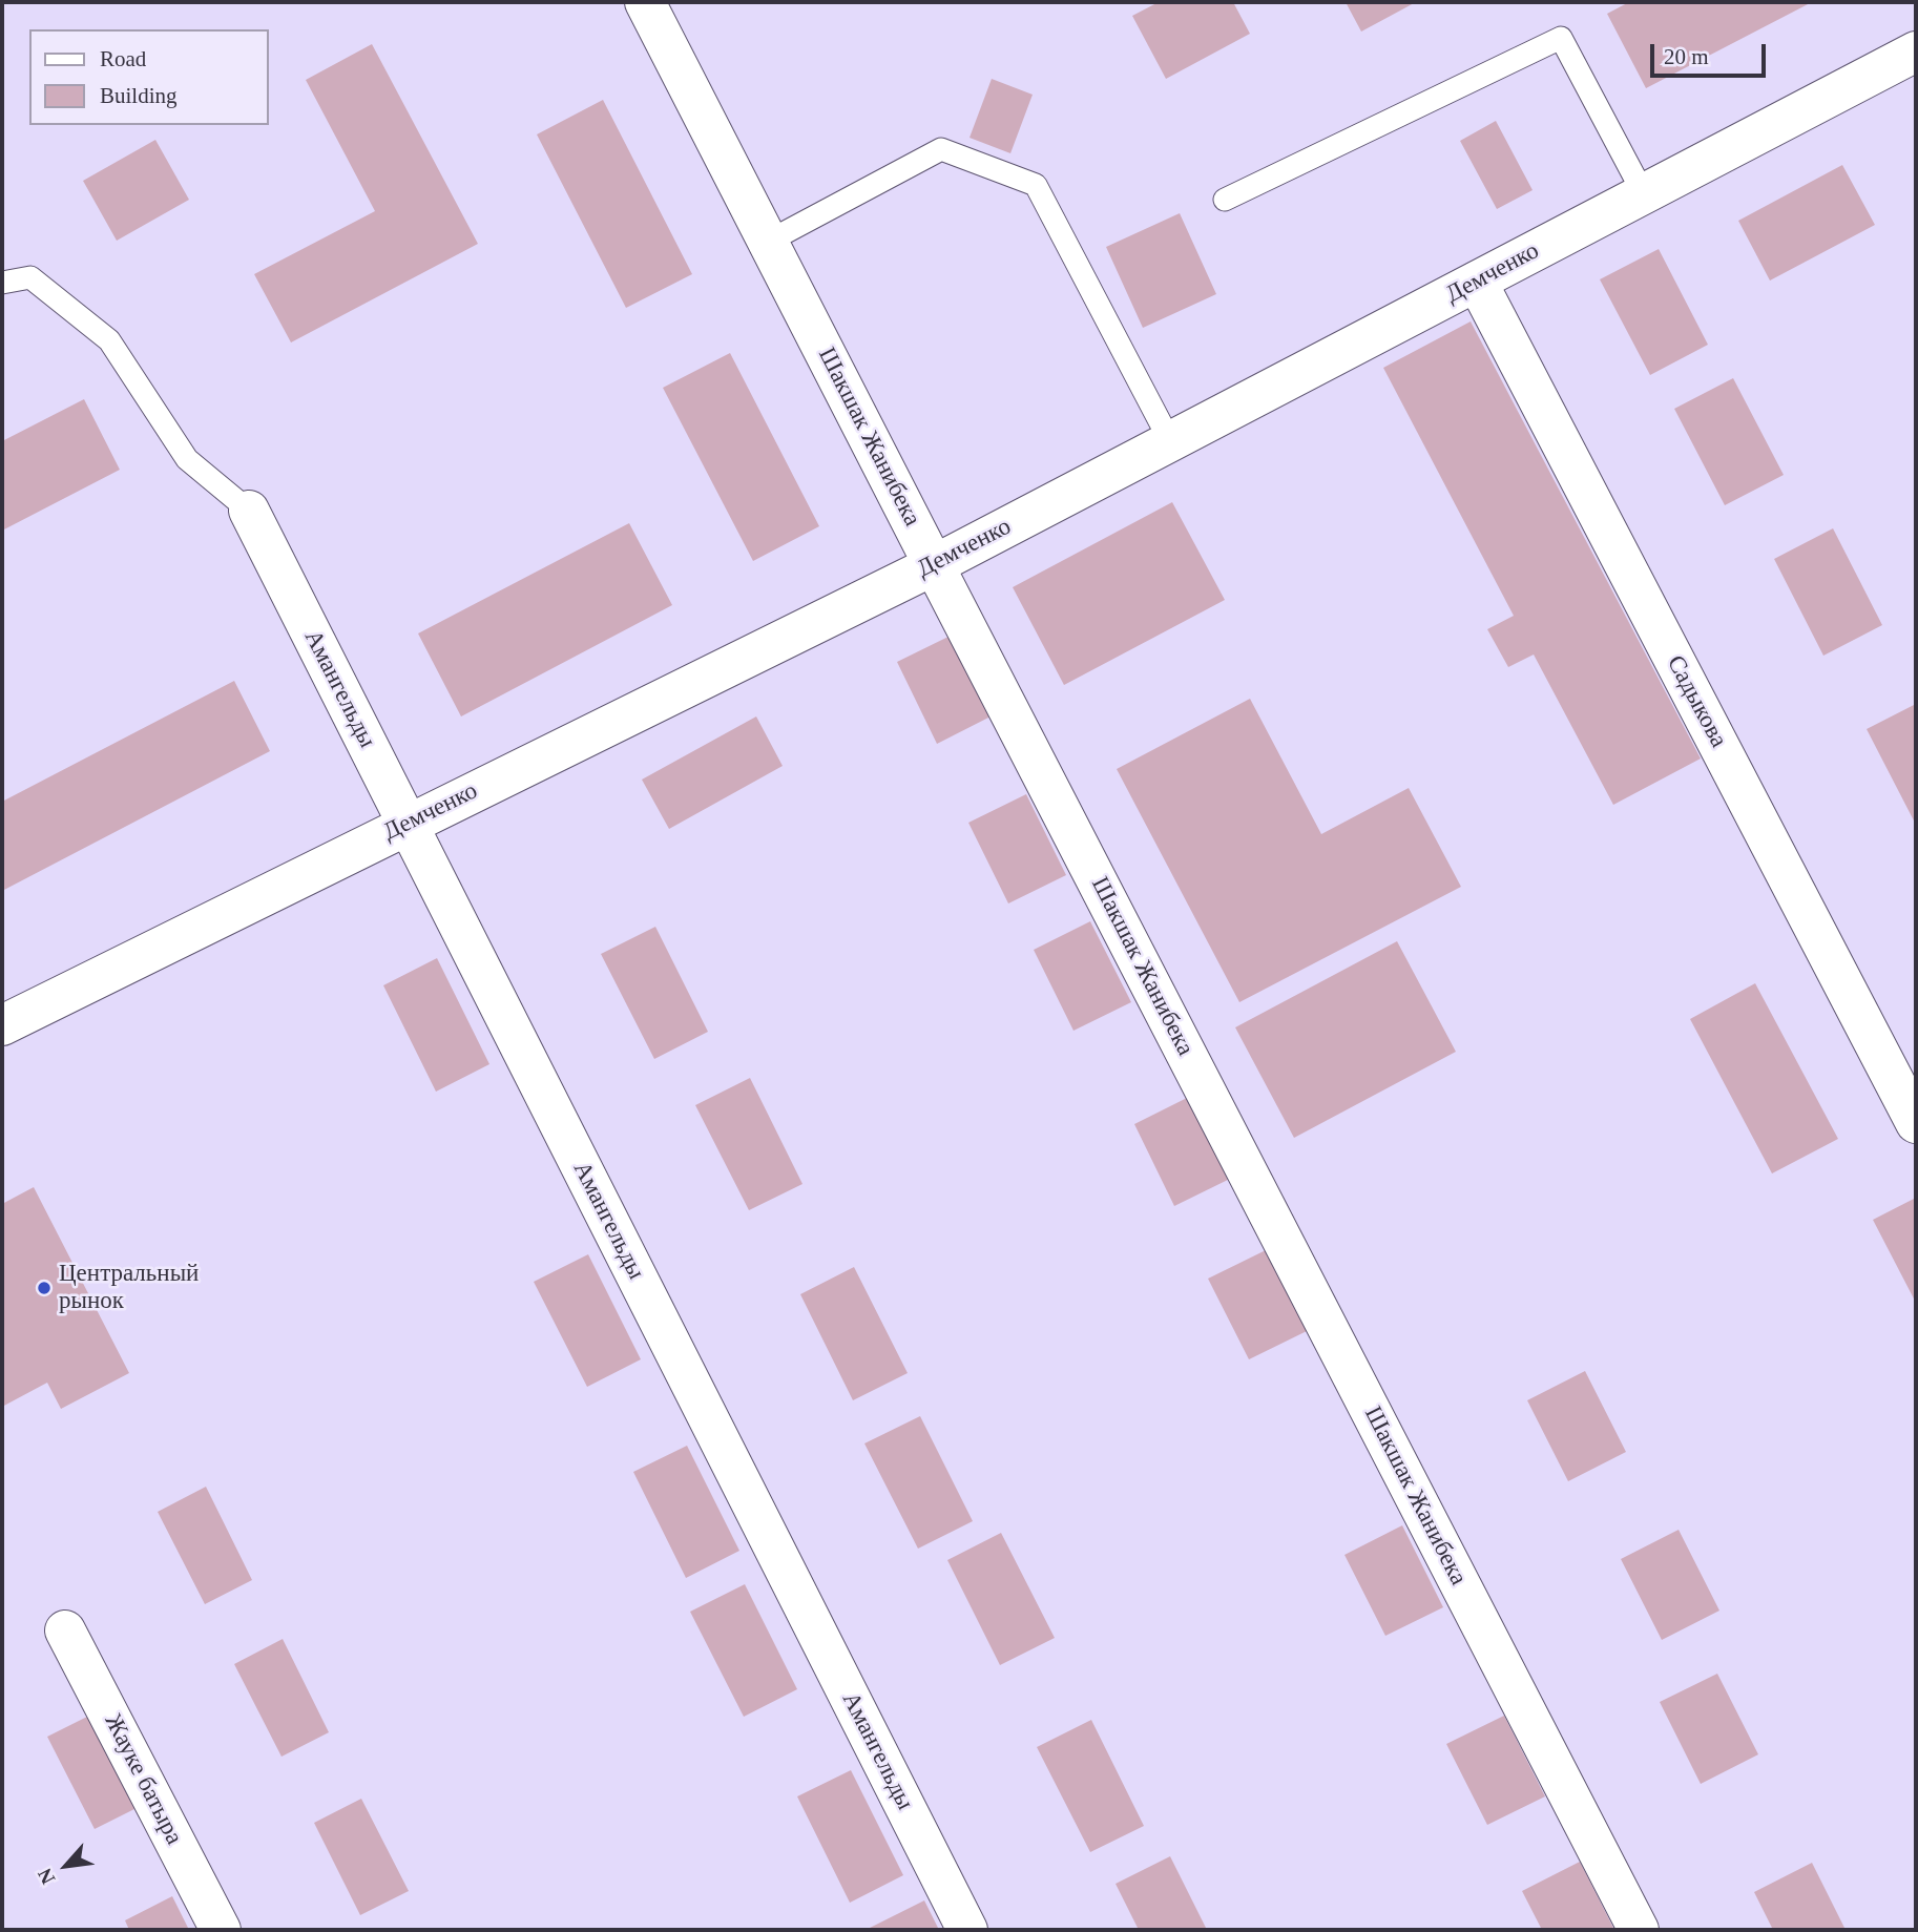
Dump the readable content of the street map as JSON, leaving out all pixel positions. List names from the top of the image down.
{
  "streets": {
    "street": [
      "Демченко",
      "Шакшак Жанибека",
      "Амангельды",
      "Садыкова",
      "Жауке батыра"
    ]
  },
  "crossings": [
    ["Демченко", "Шакшак Жанибека"],
    ["Демченко", "Амангельды"],
    ["Демченко", "Садыкова"]
  ],
  "places": ["Центральный рынок"],
  "legend": ["Road", "Building"],
  "scale_bar": "20 m",
  "north": "bottom left"
}
